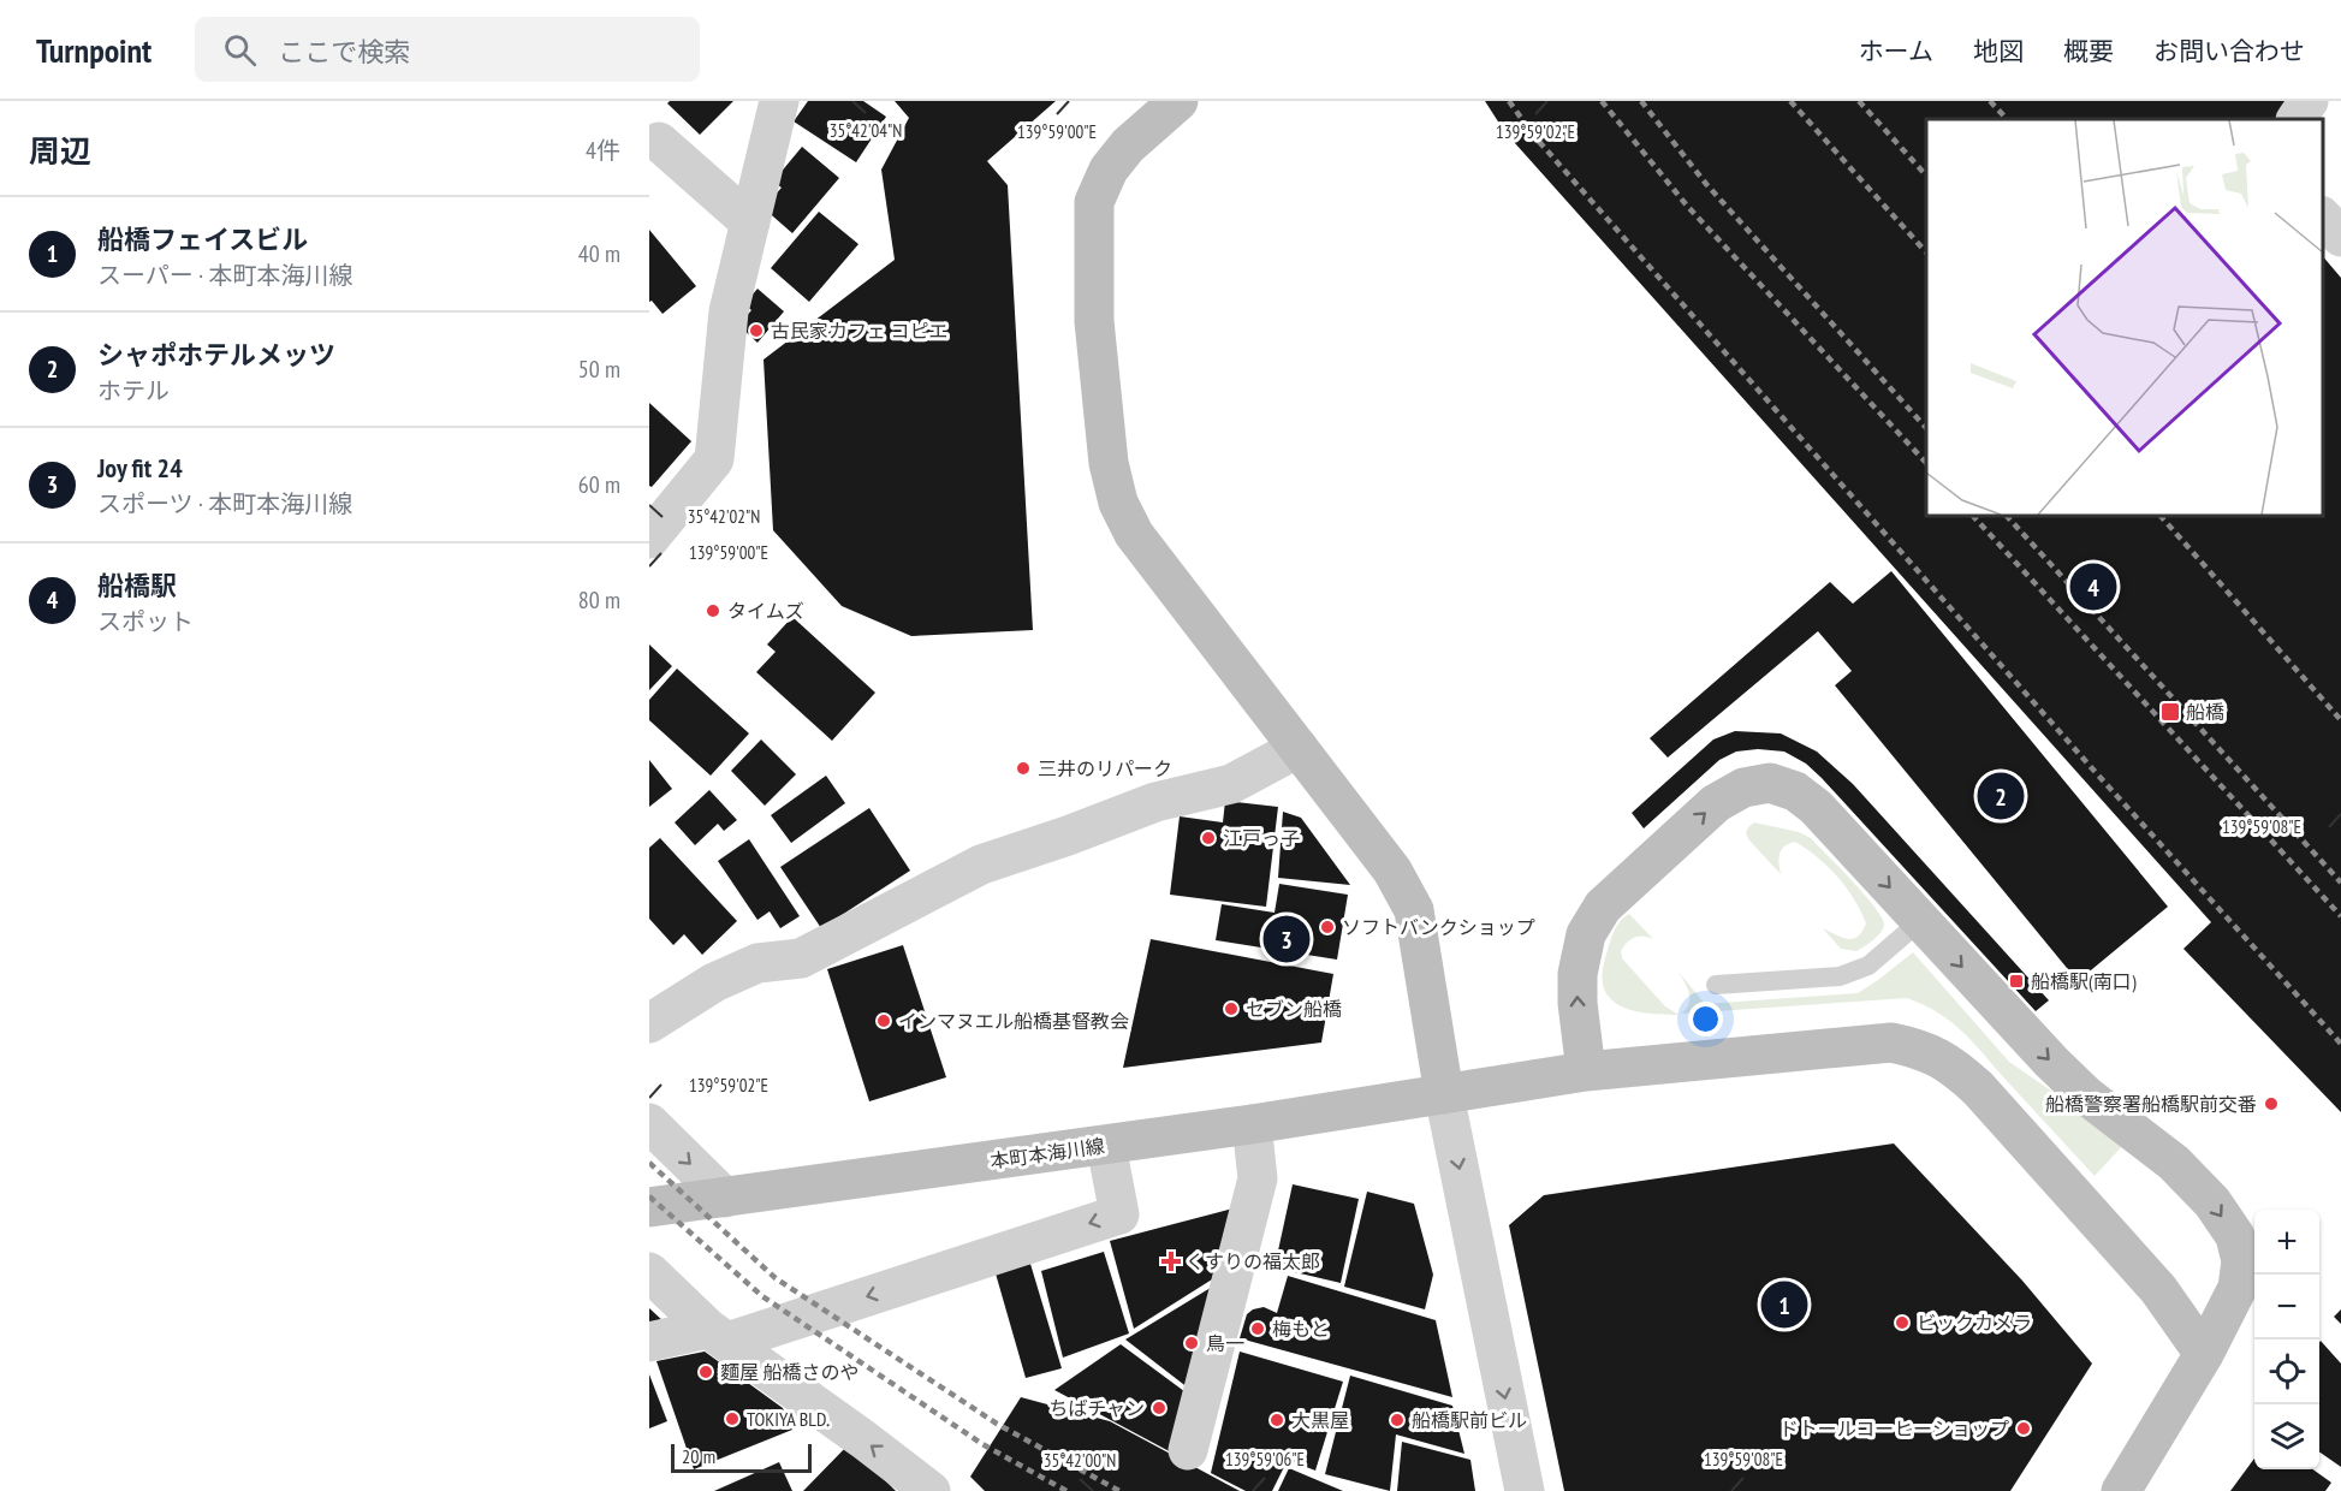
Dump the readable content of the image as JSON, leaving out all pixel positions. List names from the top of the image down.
{
  "streets": {
    "street": ["本町本海川線"]
  },
  "places": {
    "other": [
      "古民家カフェ コピエ",
      "タイムズ",
      "三井のリパーク",
      "江戸っ子",
      "ソフトバンクショップ",
      "セブン船橋",
      "インマヌエル船橋基督教会",
      "船橋警察署船橋駅前交番",
      "ビックカメラ",
      "梅もと",
      "鳥一",
      "麵屋 船橋さのや",
      "ちばチャン",
      "TOKIYA BLD.",
      "大黒屋",
      "船橋駅前ビル",
      "ドトールコーヒーショップ"
    ],
    "transit": ["船橋", "船橋駅(南口)"],
    "health": ["くすりの福太郎"]
  },
  "scale_bar": "20 m",
  "page": {
    "header": "Turnpoint",
    "search": "ここで検索",
    "nav": [
      "ホーム",
      "地図",
      "概要",
      "お問い合わせ"
    ],
    "heading": ["周辺", "4件"],
    "list": [
      {
        "mark": "1",
        "name": "船橋フェイスビル",
        "note": "スーパー · 本町本海川線",
        "value": "40 m"
      },
      {
        "mark": "2",
        "name": "シャポホテルメッツ",
        "note": "ホテル",
        "value": "50 m"
      },
      {
        "mark": "3",
        "name": "Joy fit 24",
        "note": "スポーツ · 本町本海川線",
        "value": "60 m"
      },
      {
        "mark": "4",
        "name": "船橋駅",
        "note": "スポット",
        "value": "80 m"
      }
    ],
    "pins": [
      "4",
      "2",
      "3",
      "1"
    ],
    "map_buttons": ["+", "−"],
    "scale": "20 m"
  },
  "coordinates": [
    "35°42'04\"N",
    "139°59'00\"E",
    "139°59'02\"E",
    "35°42'02\"N",
    "139°59'08\"E",
    "139°59'06\"E",
    "35°42'00\"N"
  ]
}
